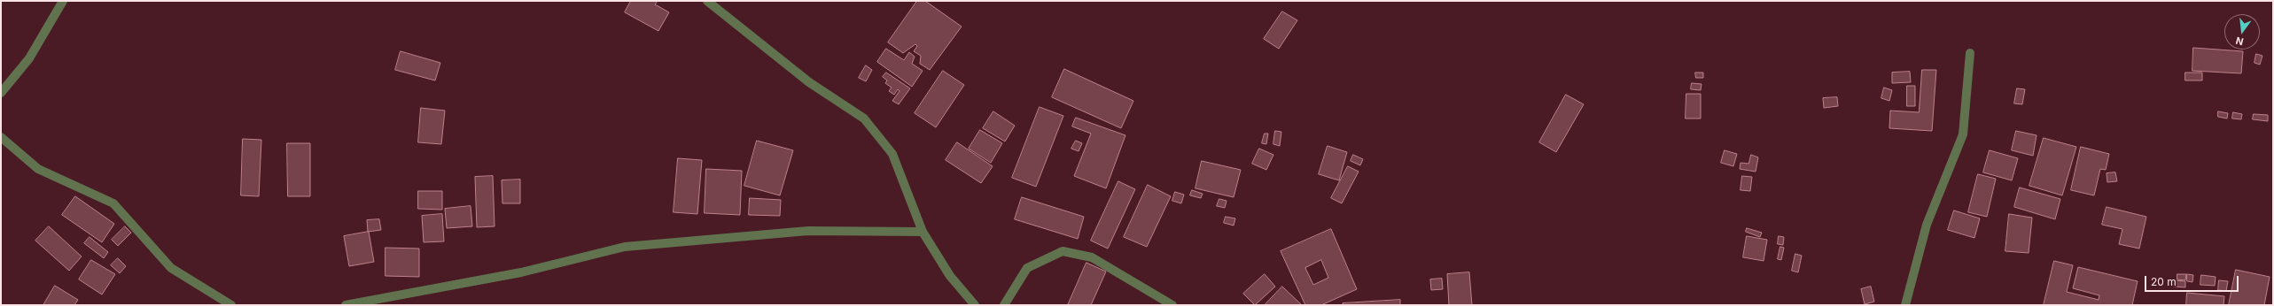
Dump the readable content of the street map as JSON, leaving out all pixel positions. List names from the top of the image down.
{
  "scale_bar": "20 m",
  "north": "bottom"
}
